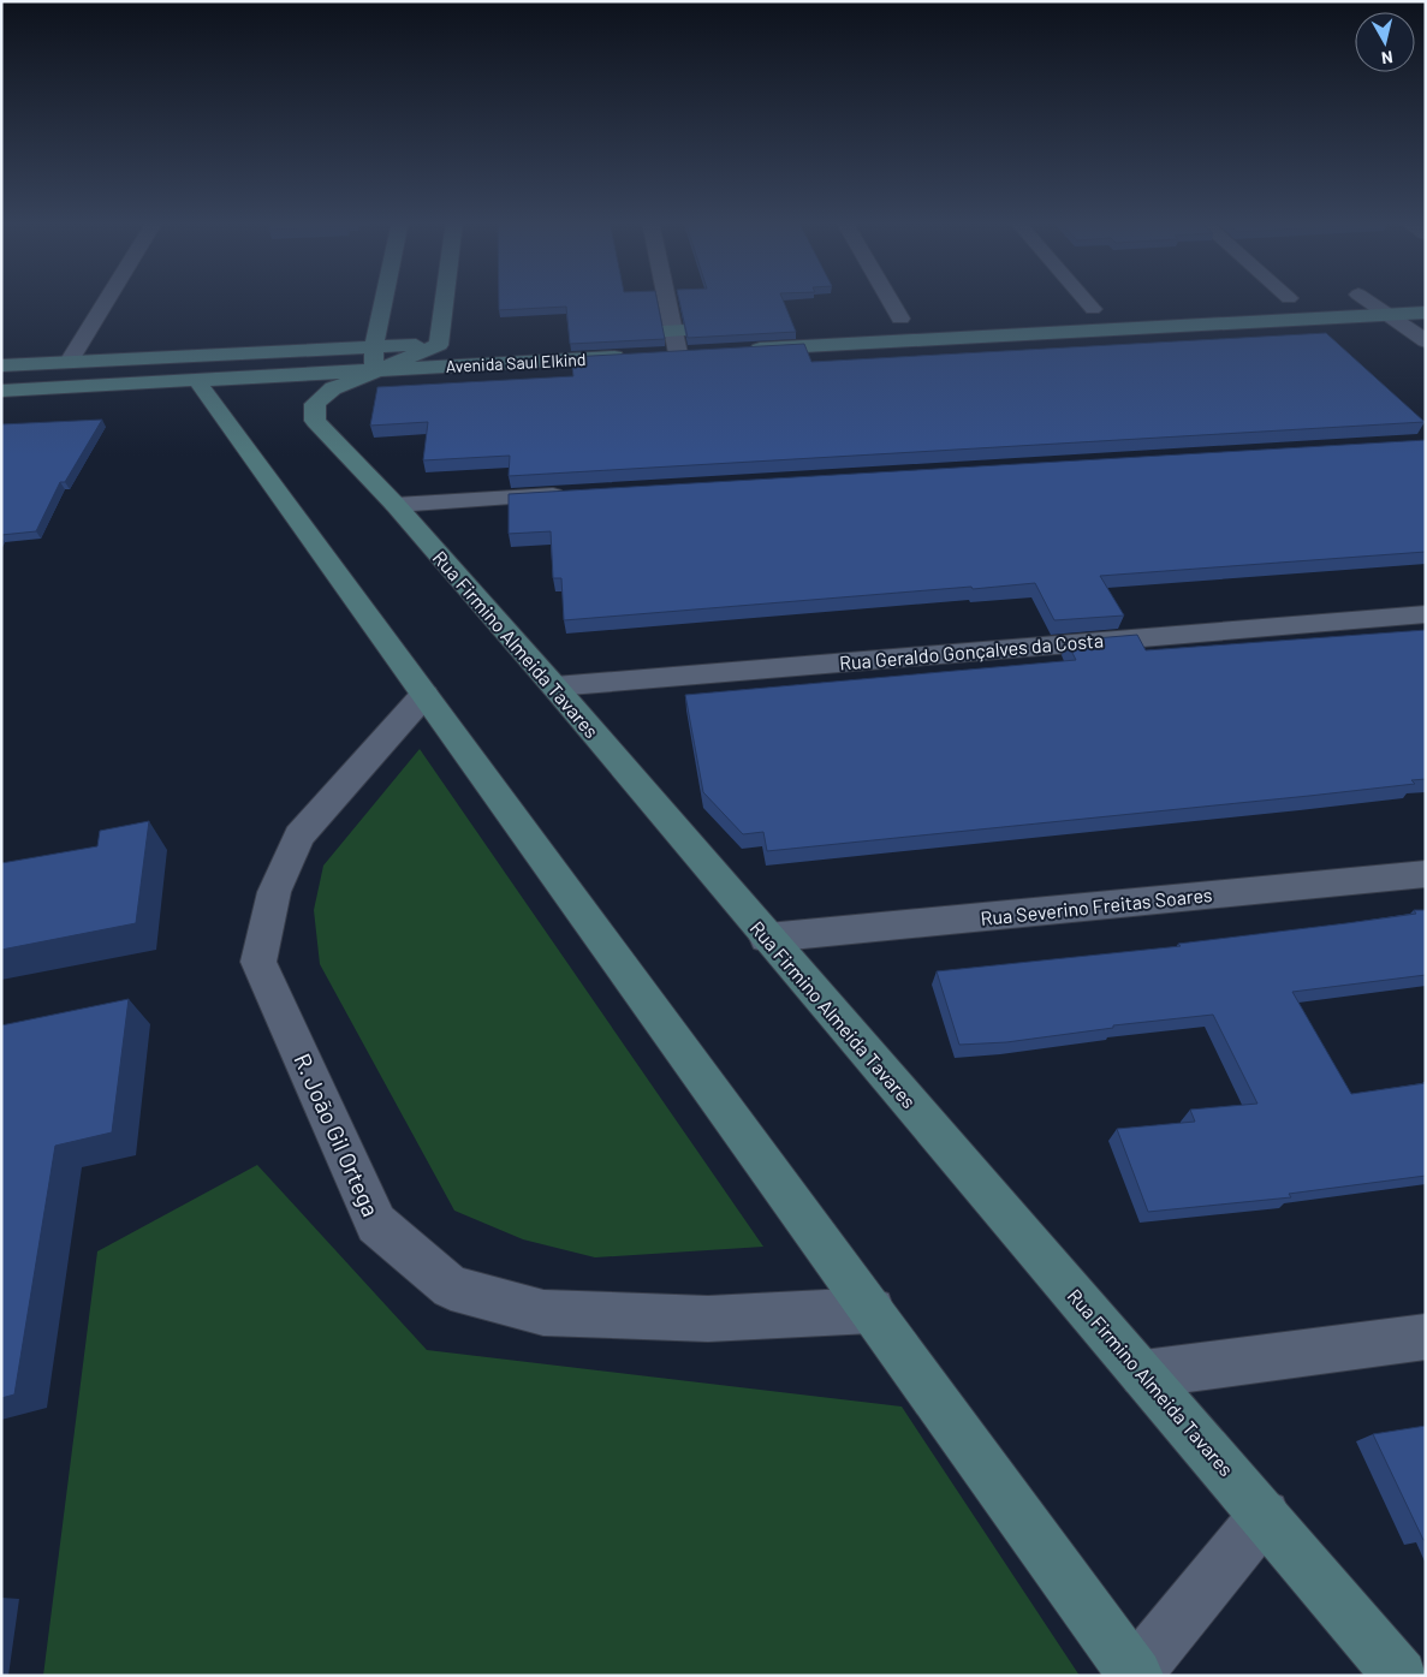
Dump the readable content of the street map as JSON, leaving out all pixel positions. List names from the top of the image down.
{
  "streets": {
    "main road": ["Avenida Saul Elkind", "Rua Firmino Almeida Tavares"],
    "street": ["Rua Geraldo Gonçalves da Costa", "Rua Severino Freitas Soares", "R. João Gil Ortega"]
  },
  "crossings": [
    ["Avenida Saul Elkind", "Rua Firmino Almeida Tavares"],
    ["Rua Firmino Almeida Tavares", "Rua Geraldo Gonçalves da Costa"],
    ["Rua Firmino Almeida Tavares", "Rua Severino Freitas Soares"]
  ],
  "north": "bottom"
}
